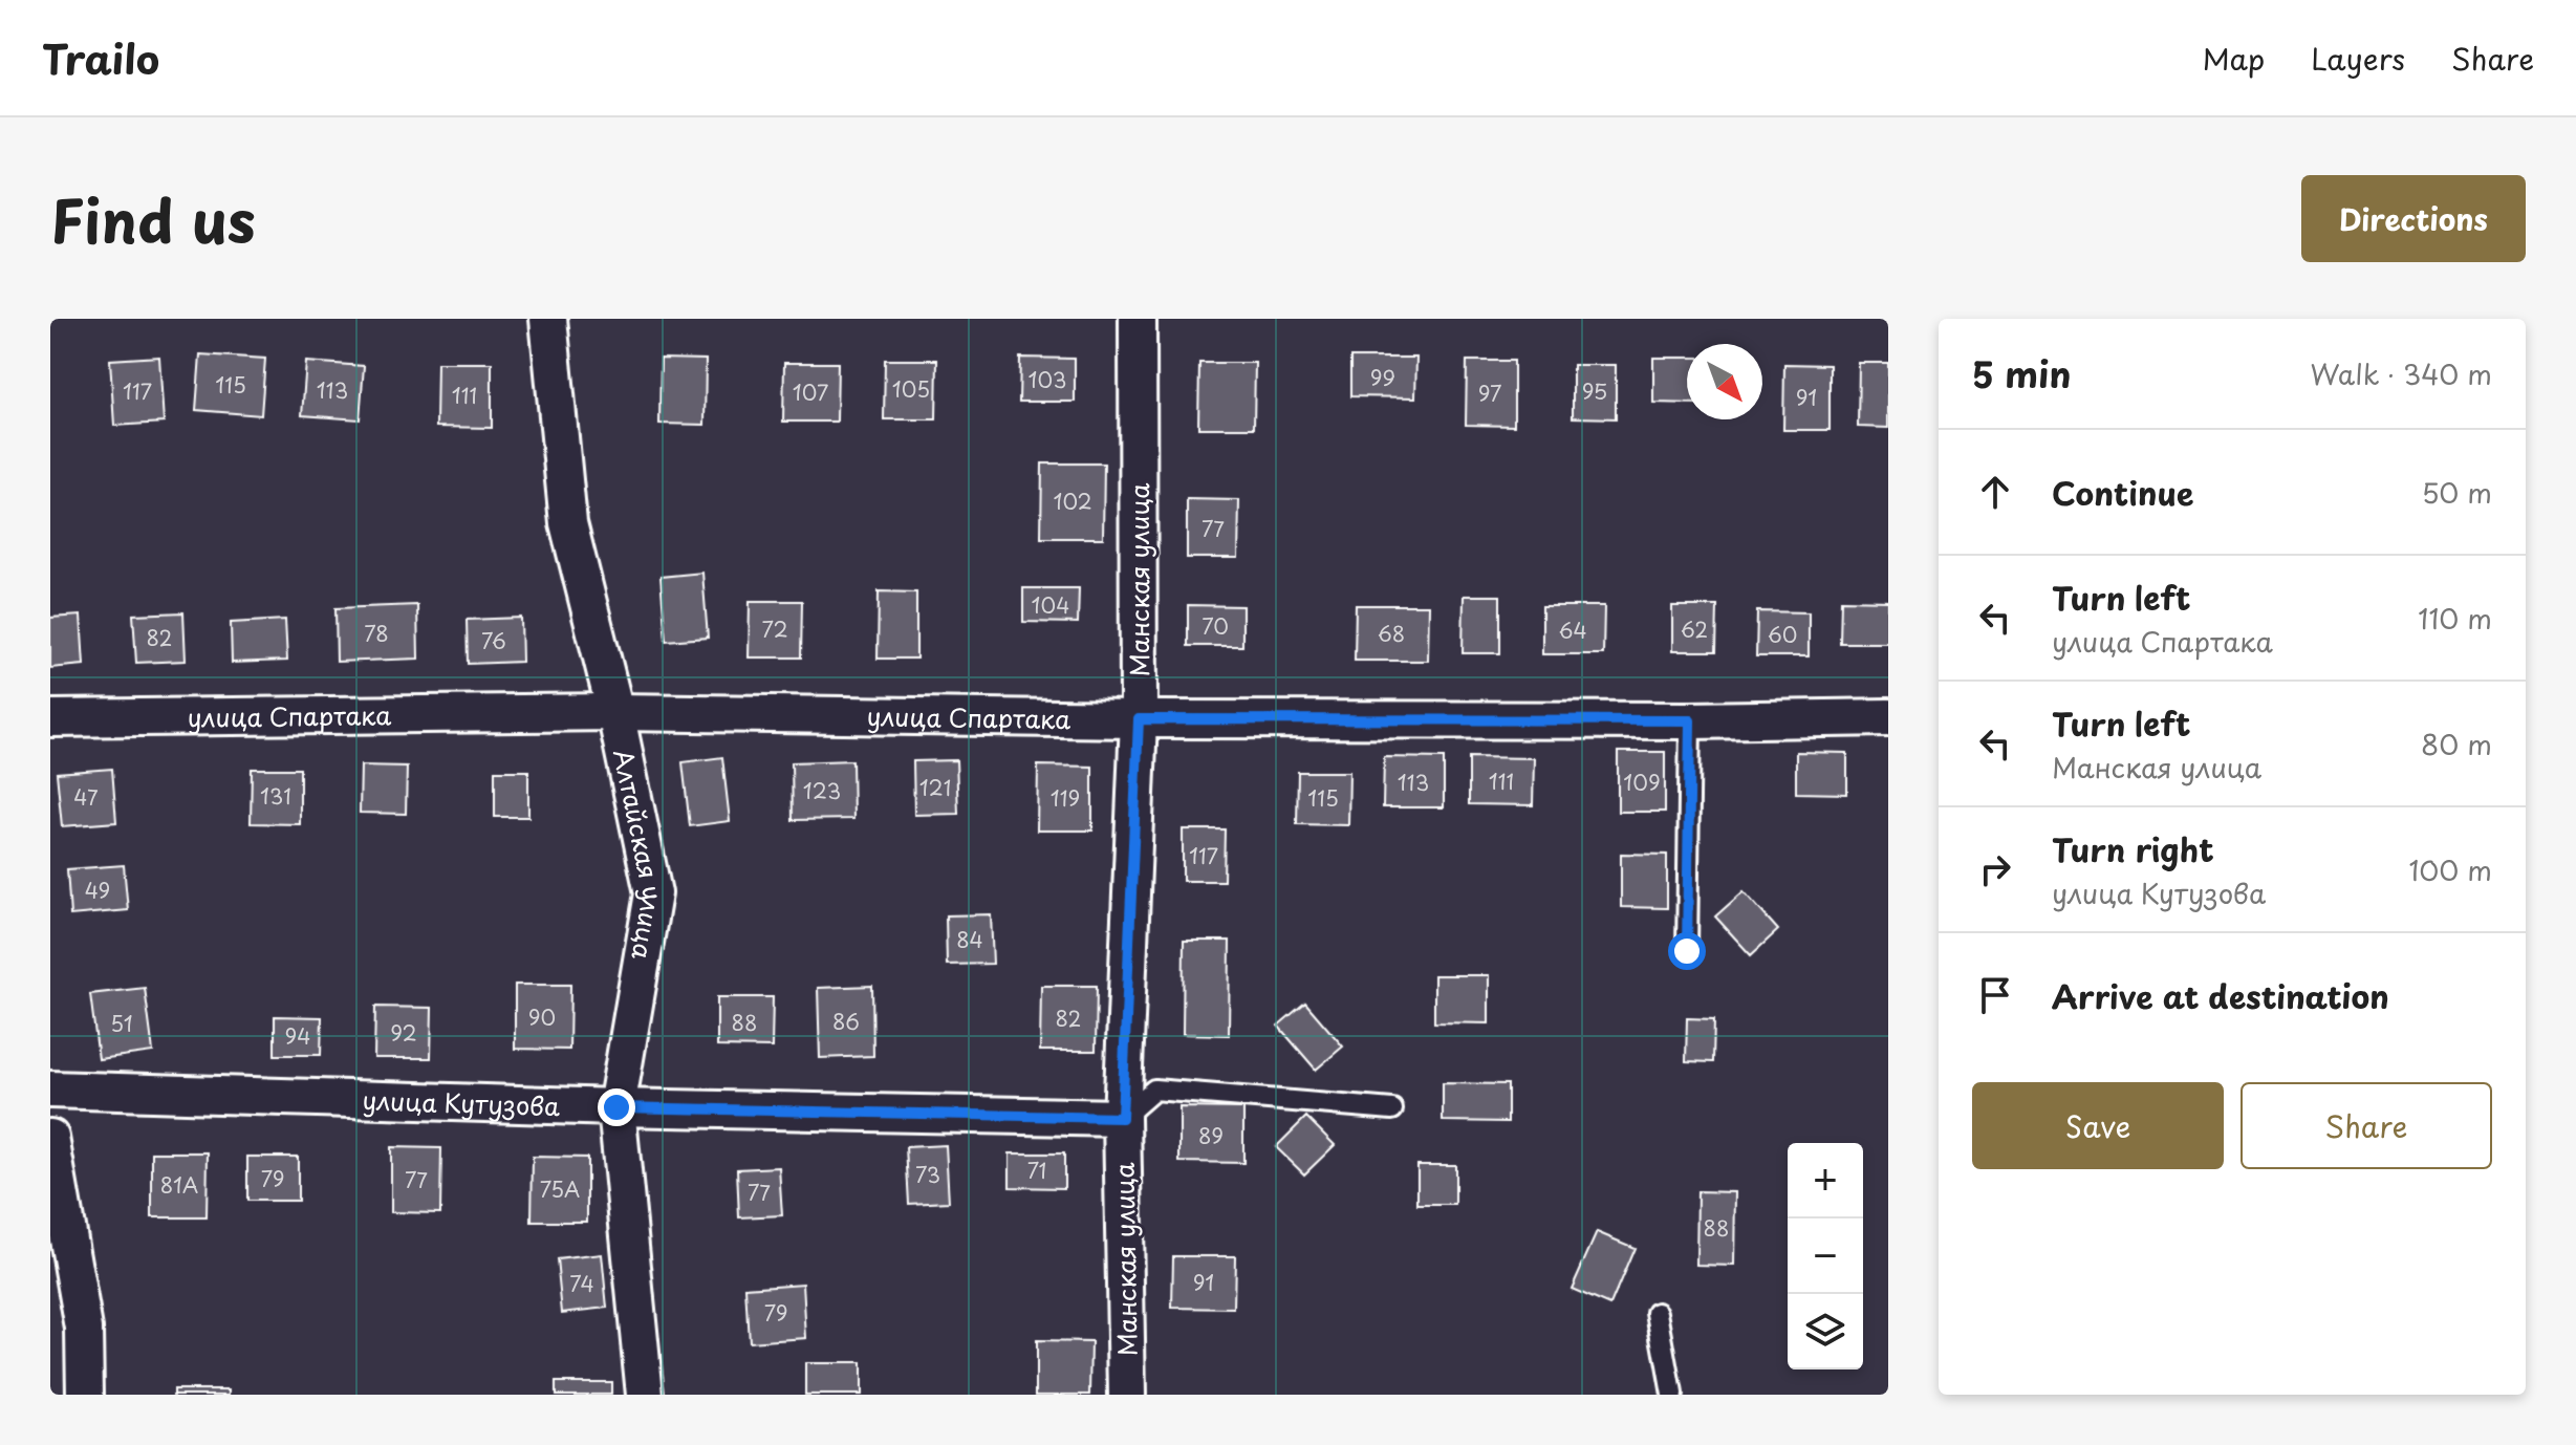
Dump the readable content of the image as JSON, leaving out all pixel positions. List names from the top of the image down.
{
  "streets": {
    "street": [
      "Манская улица",
      "улица Спартака",
      "Алтайская улица",
      "улица Кутузова"
    ]
  },
  "crossings": [
    ["Манская улица", "улица Спартака"],
    ["Манская улица", "улица Кутузова"],
    ["улица Спартака", "Алтайская улица"],
    ["Алтайская улица", "улица Кутузова"]
  ],
  "house_numbers": [
    "99",
    "103",
    "115",
    "105",
    "113",
    "117",
    "95",
    "107",
    "97",
    "111",
    "91",
    "102",
    "77",
    "104",
    "70",
    "72",
    "62",
    "64",
    "78",
    "68",
    "60",
    "82",
    "76",
    "111",
    "113",
    "109",
    "121",
    "123",
    "131",
    "47",
    "119",
    "115",
    "117",
    "49",
    "84",
    "90",
    "82",
    "86",
    "88",
    "51",
    "92",
    "94",
    "89",
    "71",
    "73",
    "79",
    "77",
    "81А",
    "75А",
    "77",
    "88",
    "91",
    "74",
    "79"
  ],
  "north": "bottom right",
  "page": {
    "header": "Trailo",
    "nav": ["Map", "Layers", "Share"],
    "title": "Find us",
    "buttons": [
      "Directions",
      ["Save", "Share"]
    ],
    "heading": ["5 min", "Walk · 340 m"],
    "list": [
      ["Continue", "50 m"],
      ["Turn left", "улица Спартака", "110 m"],
      ["Turn left", "Манская улица", "80 m"],
      ["Turn right", "улица Кутузова", "100 m"],
      "Arrive at destination"
    ],
    "map_buttons": ["+", "−"]
  }
}
